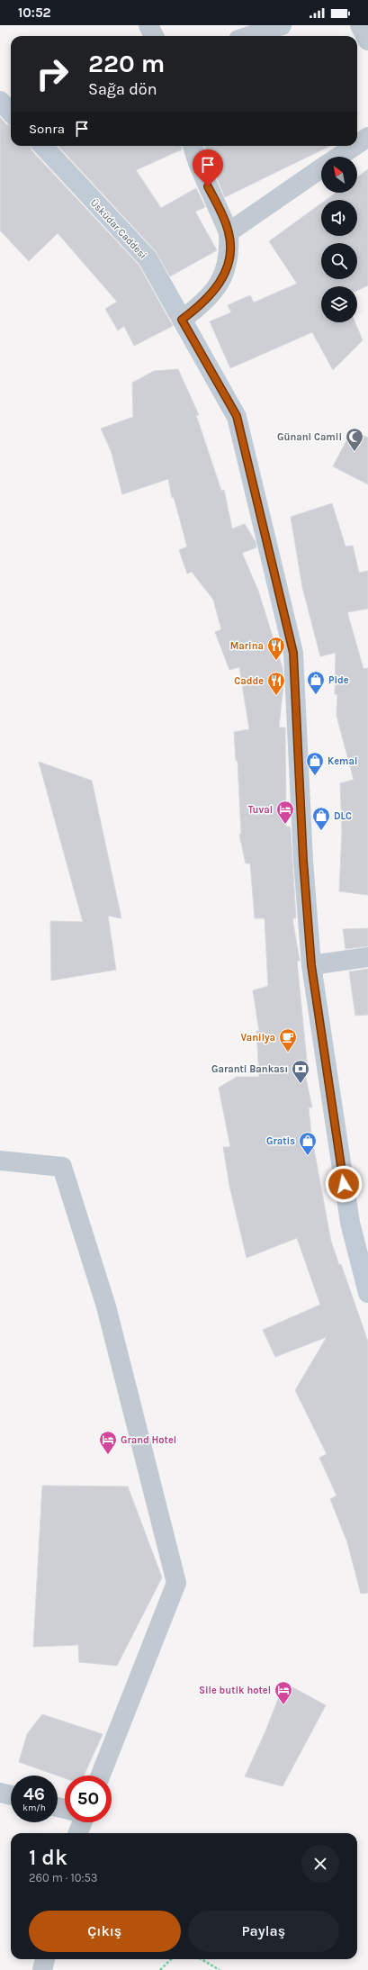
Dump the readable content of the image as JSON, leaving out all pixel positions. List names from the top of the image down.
{
  "streets": {
    "main road": ["Üsküdar Caddesi"]
  },
  "places": {
    "mosque": ["Günani Camii"],
    "restaurant": ["Marina", "Cadde"],
    "shop": [
      "Pide",
      "Kemal",
      "DLC",
      "Gratis"
    ],
    "hotel": ["Tuval", "Grand Hotel", "Sile butik hotel"],
    "cafe": ["Vanilya"],
    "bank": ["Garanti Bankası"]
  },
  "north": "top left",
  "page": {
    "status": "10:52",
    "turn": ["220 m", "Sağa dön"],
    "then": "Sonra",
    "speed": "46 km/h",
    "limit": "50",
    "heading": ["1 dk", "260 m · 10:53"],
    "buttons": ["Çıkış", "Paylaş"]
  }
}
